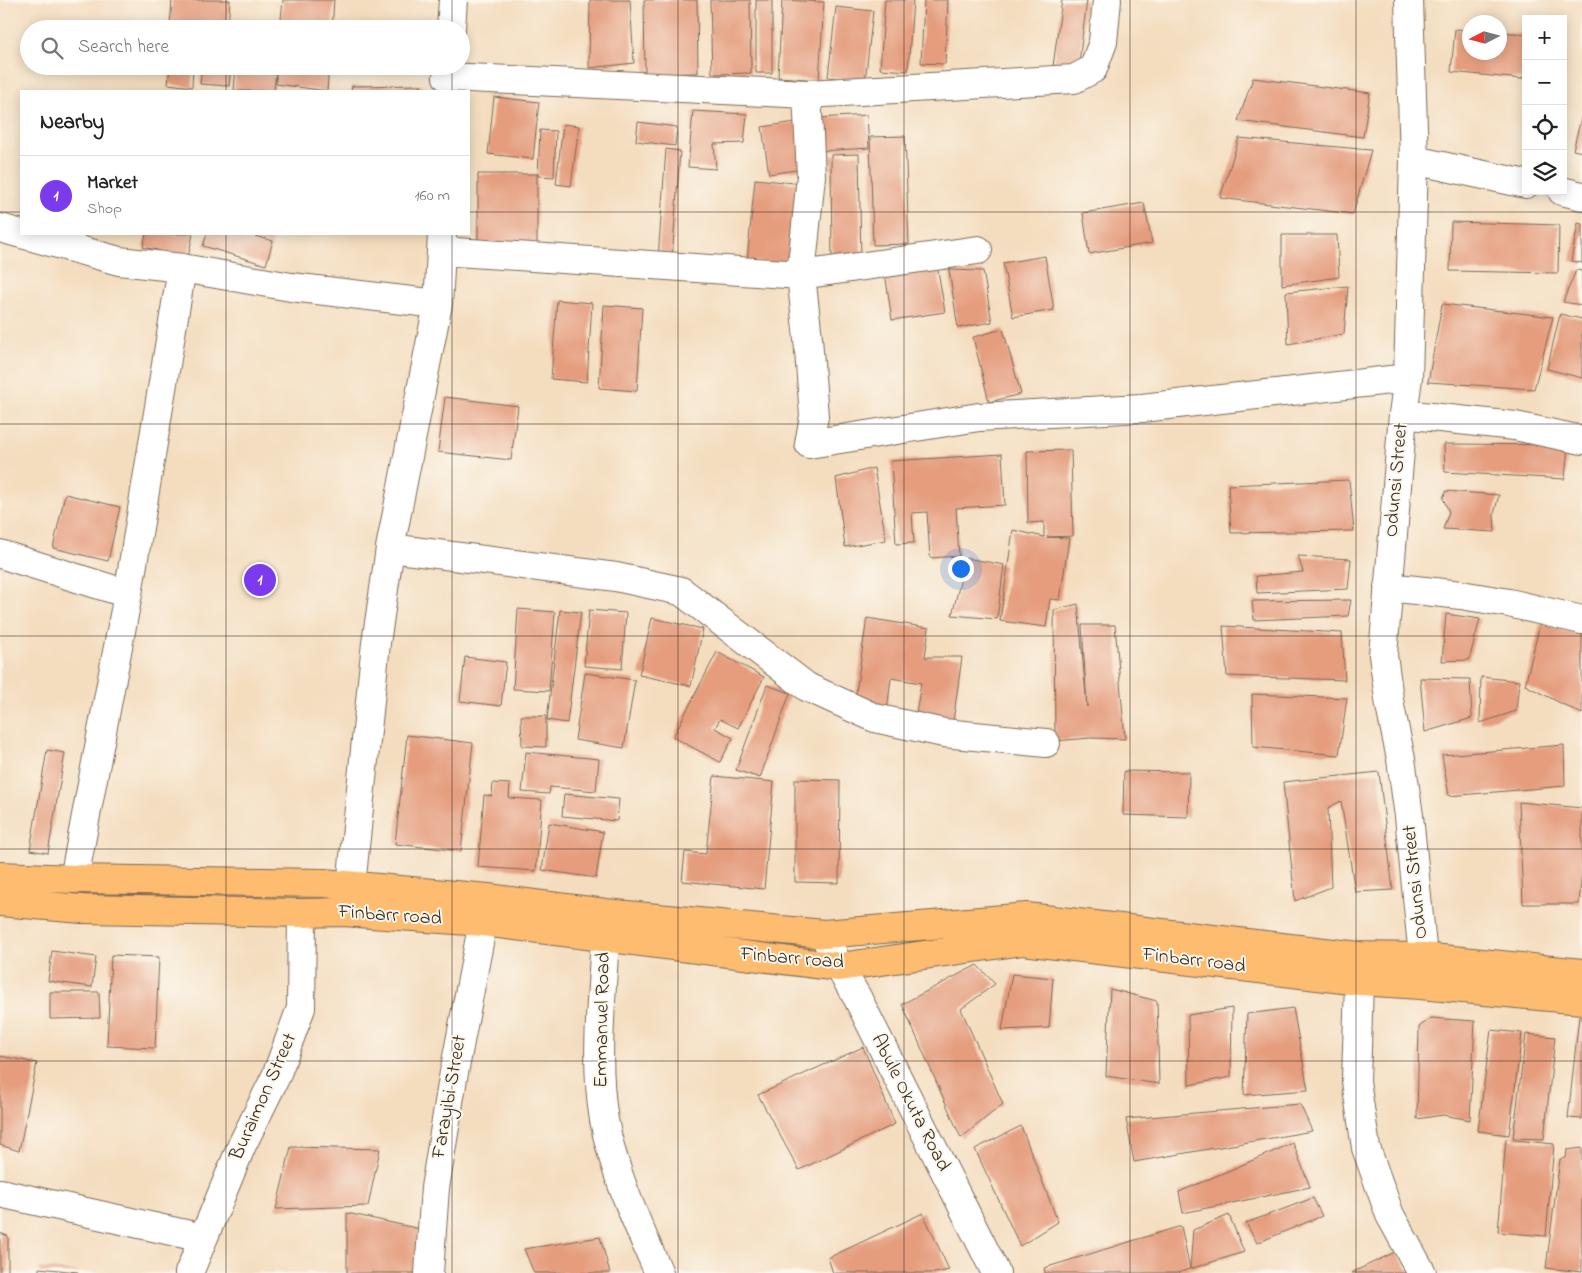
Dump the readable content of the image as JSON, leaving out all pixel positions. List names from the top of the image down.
{
  "streets": {
    "main road": ["Finbarr road"],
    "street": [
      "Odunsi Street",
      "Emmanuel Road",
      "Buraimon Street",
      "Farayibi Street",
      "Abule Okuta Road"
    ]
  },
  "crossings": [
    ["Odunsi Street", "Finbarr road"],
    ["Finbarr road", "Emmanuel Road"],
    ["Finbarr road", "Buraimon Street"],
    ["Finbarr road", "Farayibi Street"],
    ["Finbarr road", "Abule Okuta Road"]
  ],
  "north": "left",
  "page": {
    "map_buttons": ["+", "−"],
    "search": "Search here",
    "heading": "Nearby",
    "list": [
      {
        "mark": "1",
        "name": "Market",
        "note": "Shop",
        "value": "160 m"
      }
    ],
    "pins": "1"
  }
}
